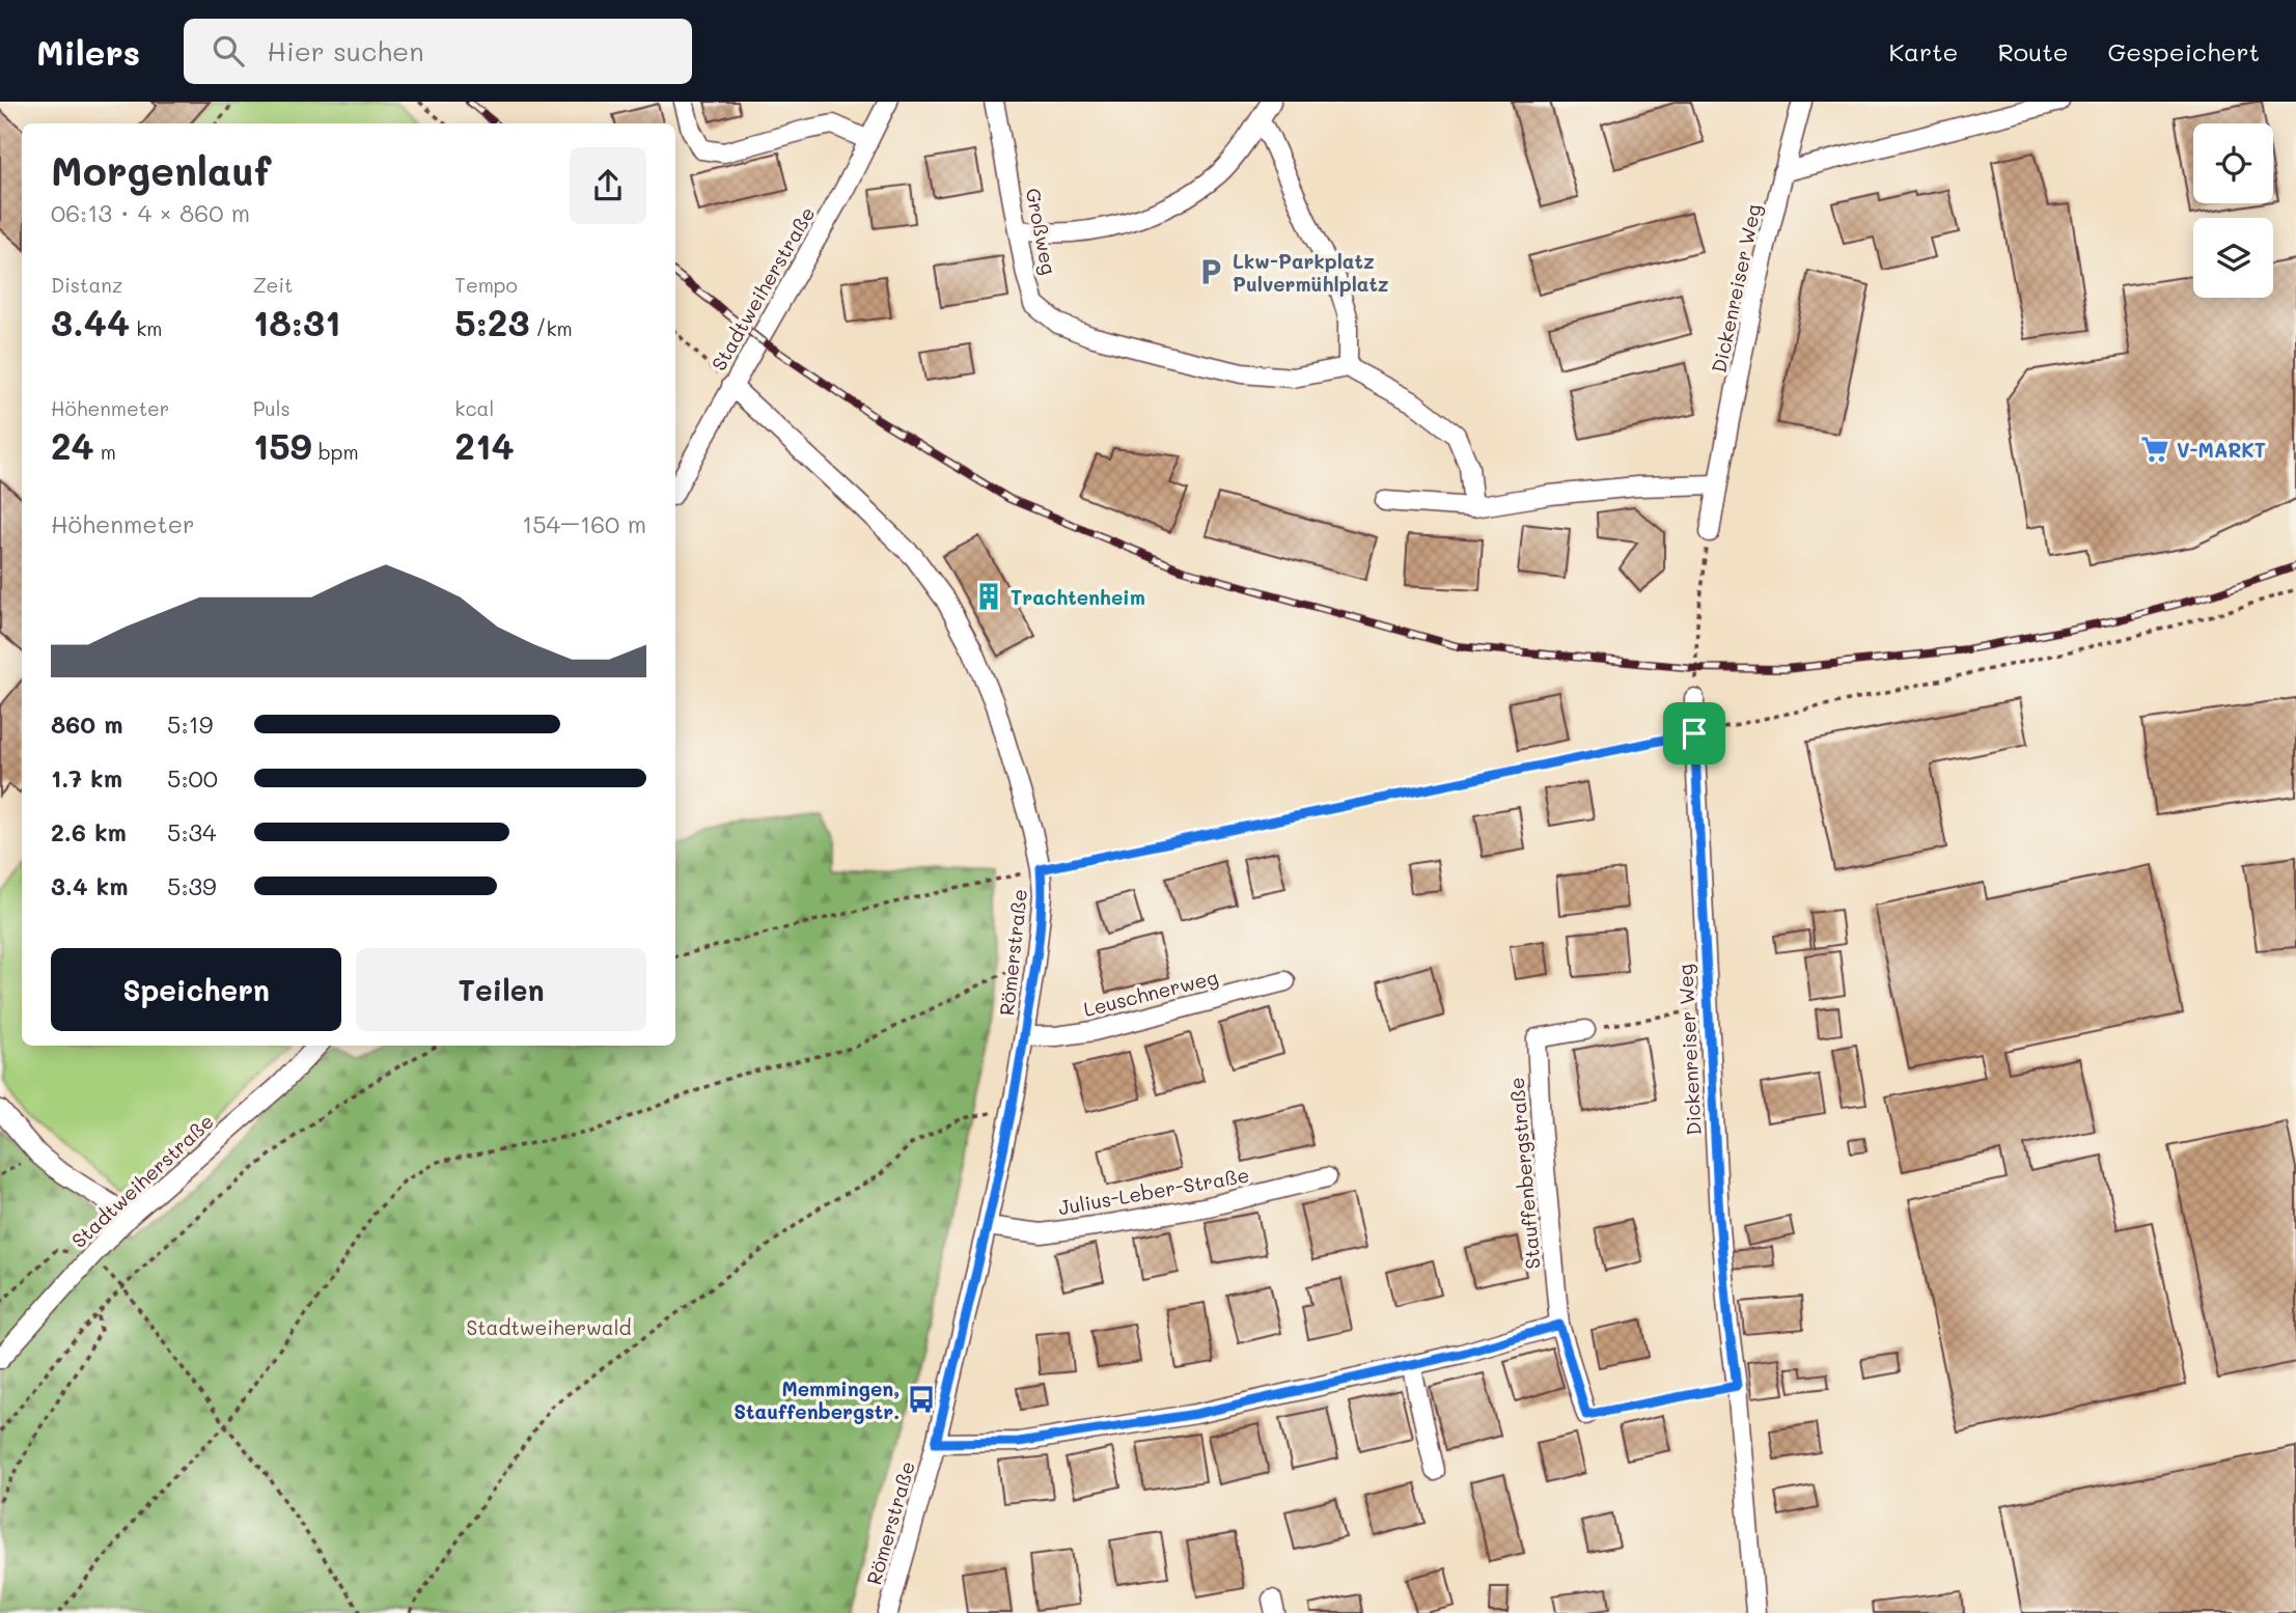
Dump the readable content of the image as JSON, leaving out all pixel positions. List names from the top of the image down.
{
  "streets": {
    "street": [
      "Großweg",
      "Stadtweiherstraße",
      "Dickenreiser Weg",
      "Römerstraße",
      "Leuschnerweg",
      "Stauffenbergstraße",
      "Julius-Leber-Straße"
    ]
  },
  "crossings": [
    ["Stadtweiherstraße", "Römerstraße"],
    ["Römerstraße", "Leuschnerweg"],
    ["Römerstraße", "Julius-Leber-Straße"]
  ],
  "parks": ["Stadtweiherwald"],
  "places": {
    "parking": ["Lkw-Parkplatz Pulvermühlplatz"],
    "supermarket": ["V-MARKT"],
    "building": ["Trachtenheim"],
    "bus stop": ["Memmingen, Stauffenbergstr."]
  },
  "page": {
    "header": "Milers",
    "search": "Hier suchen",
    "nav": ["Karte", "Route", "Gespeichert"],
    "heading": ["Morgenlauf", "06:13 · 4 × 860 m"],
    "stats": [
      ["Distanz", "3.44 km"],
      ["Zeit", "18:31"],
      ["Tempo", "5:23 /km"],
      ["Höhenmeter", "24 m"],
      ["Puls", "159 bpm"],
      ["kcal", "214"]
    ],
    "chart": ["Höhenmeter", "154–160 m"],
    "list": [
      {
        "name": "860 m",
        "note": "5:19"
      },
      {
        "name": "1.7 km",
        "note": "5:00"
      },
      {
        "name": "2.6 km",
        "note": "5:34"
      },
      {
        "name": "3.4 km",
        "note": "5:39"
      }
    ],
    "buttons": ["Speichern", "Teilen"]
  }
}
